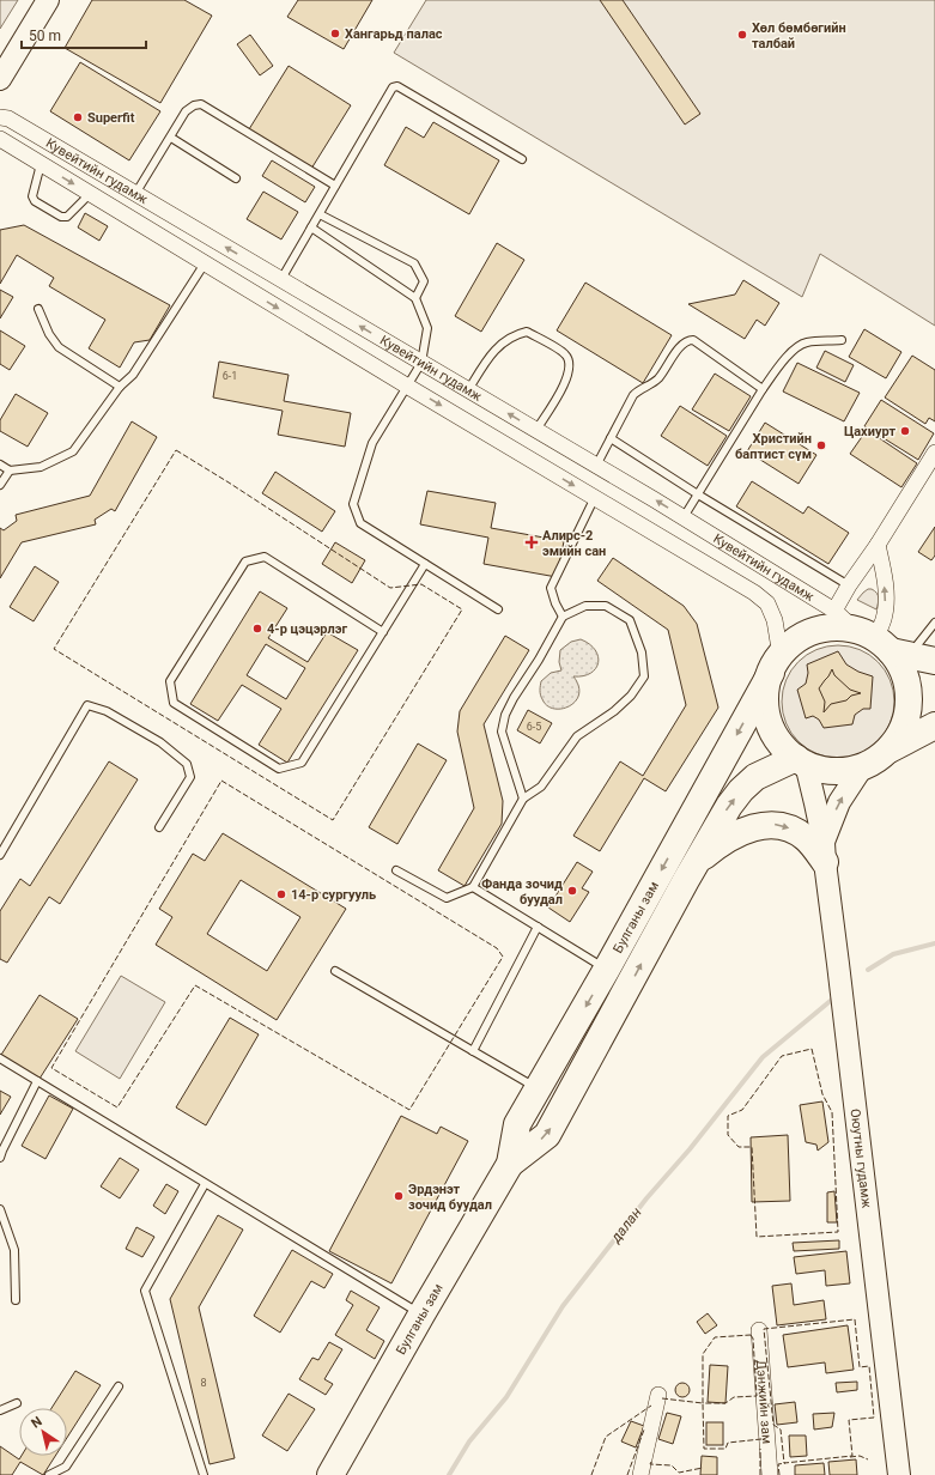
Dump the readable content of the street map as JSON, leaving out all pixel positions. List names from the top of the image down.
{
  "streets": {
    "highway": ["Булганы зам"],
    "street": ["Кувейтийн гудамж", "Оюутны гудамж", "Дэнжийн зам"]
  },
  "crossings": [
    ["Кувейтийн гудамж", "Булганы зам"],
    ["Кувейтийн гудамж", "Оюутны гудамж"],
    ["Булганы зам", "Оюутны гудамж"]
  ],
  "water": ["далан"],
  "places": {
    "other": [
      "Хангарьд палас",
      "Хөл бөмбөгийн талбай",
      "Superfit",
      "Цахиурт",
      "Христийн баптист сүм",
      "4-р цэцэрлэг",
      "Фанда зочид буудал",
      "14-р сургууль",
      "Эрдэнэт зочид буудал"
    ],
    "health": ["Aлирс-2 эмийн сан"]
  },
  "house_numbers": ["6-1", "6-5", "8"],
  "scale_bar": "50 m",
  "north": "top left"
}
